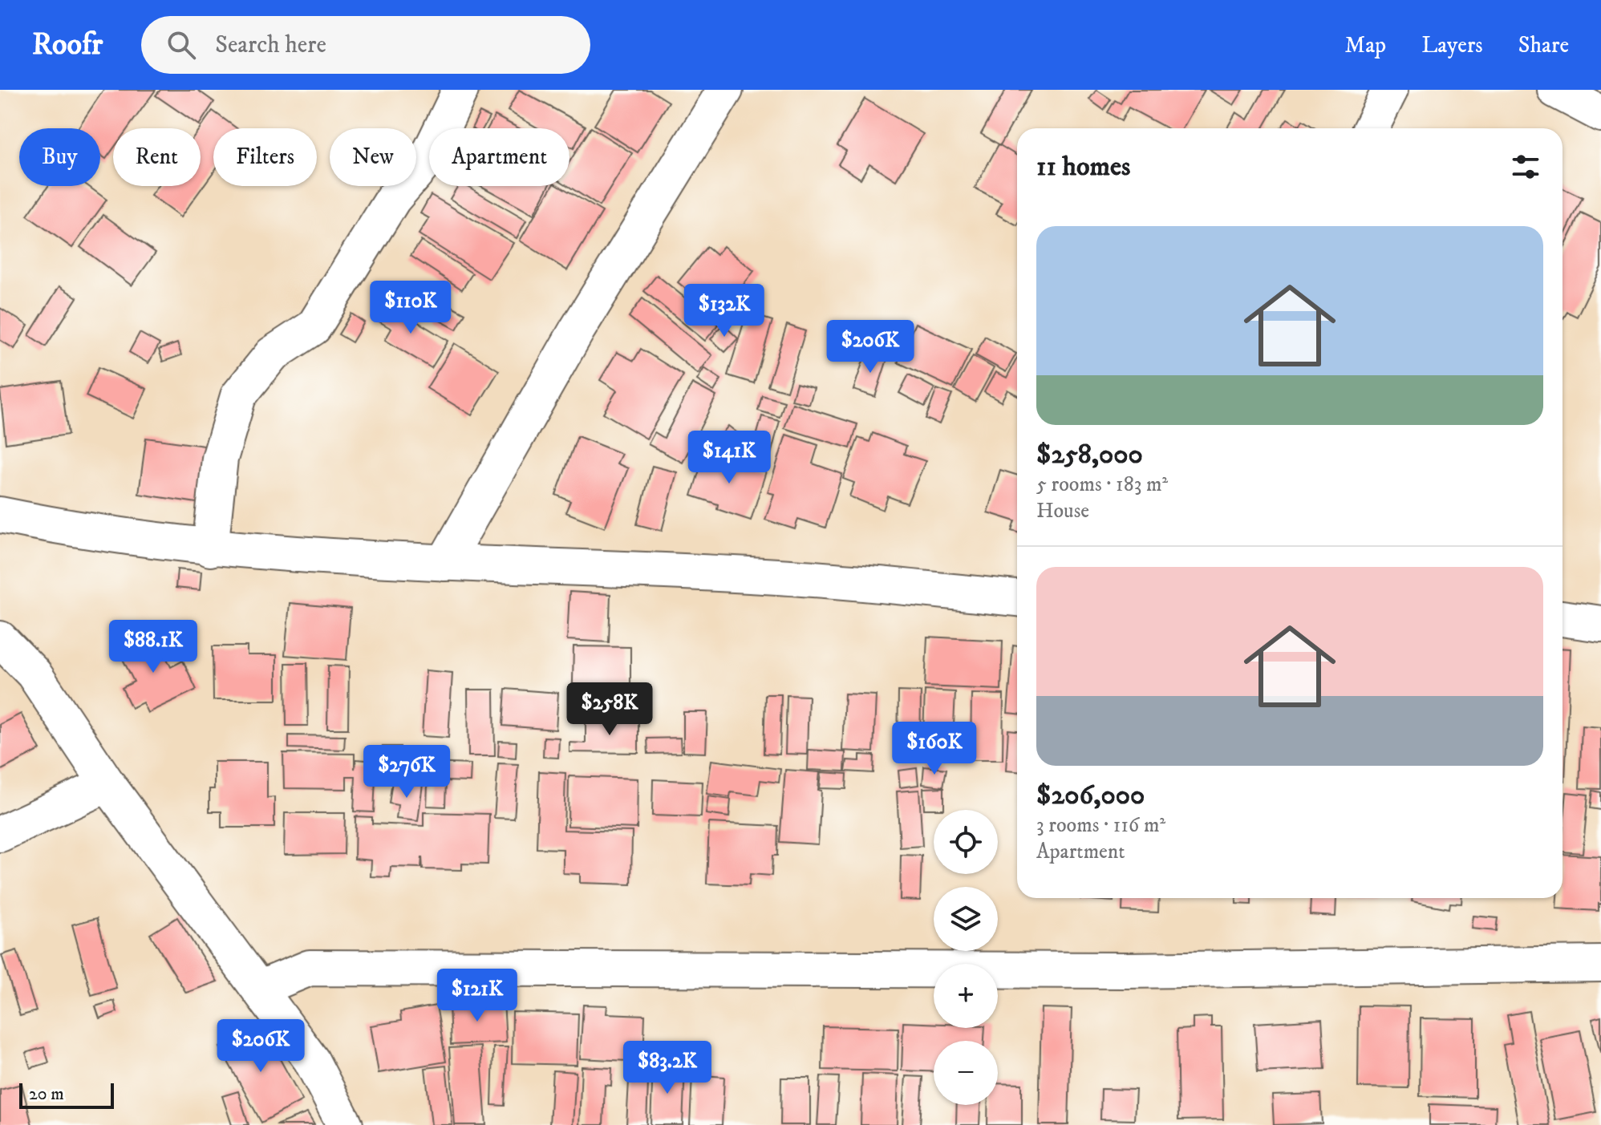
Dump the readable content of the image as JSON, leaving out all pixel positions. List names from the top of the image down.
{
  "scale_bar": "20 m",
  "page": {
    "header": "Roofr",
    "search": "Search here",
    "nav": ["Map", "Layers", "Share"],
    "chip": [
      "Buy",
      "Rent",
      "Filters",
      "New",
      "Apartment"
    ],
    "heading": "11 homes",
    "list": [
      {
        "name": "$258,000",
        "note": "5 rooms · 183 m² · House"
      },
      {
        "name": "$206,000",
        "note": "3 rooms · 116 m² · Apartment"
      }
    ],
    "price": [
      "$110K",
      "$132K",
      "$206K",
      "$141K",
      "$88.1K",
      "$258K",
      "$160K",
      "$276K",
      "$121K",
      "$206K",
      "$83.2K"
    ],
    "map_buttons": ["+", "−"],
    "scale": "20 m"
  }
}
